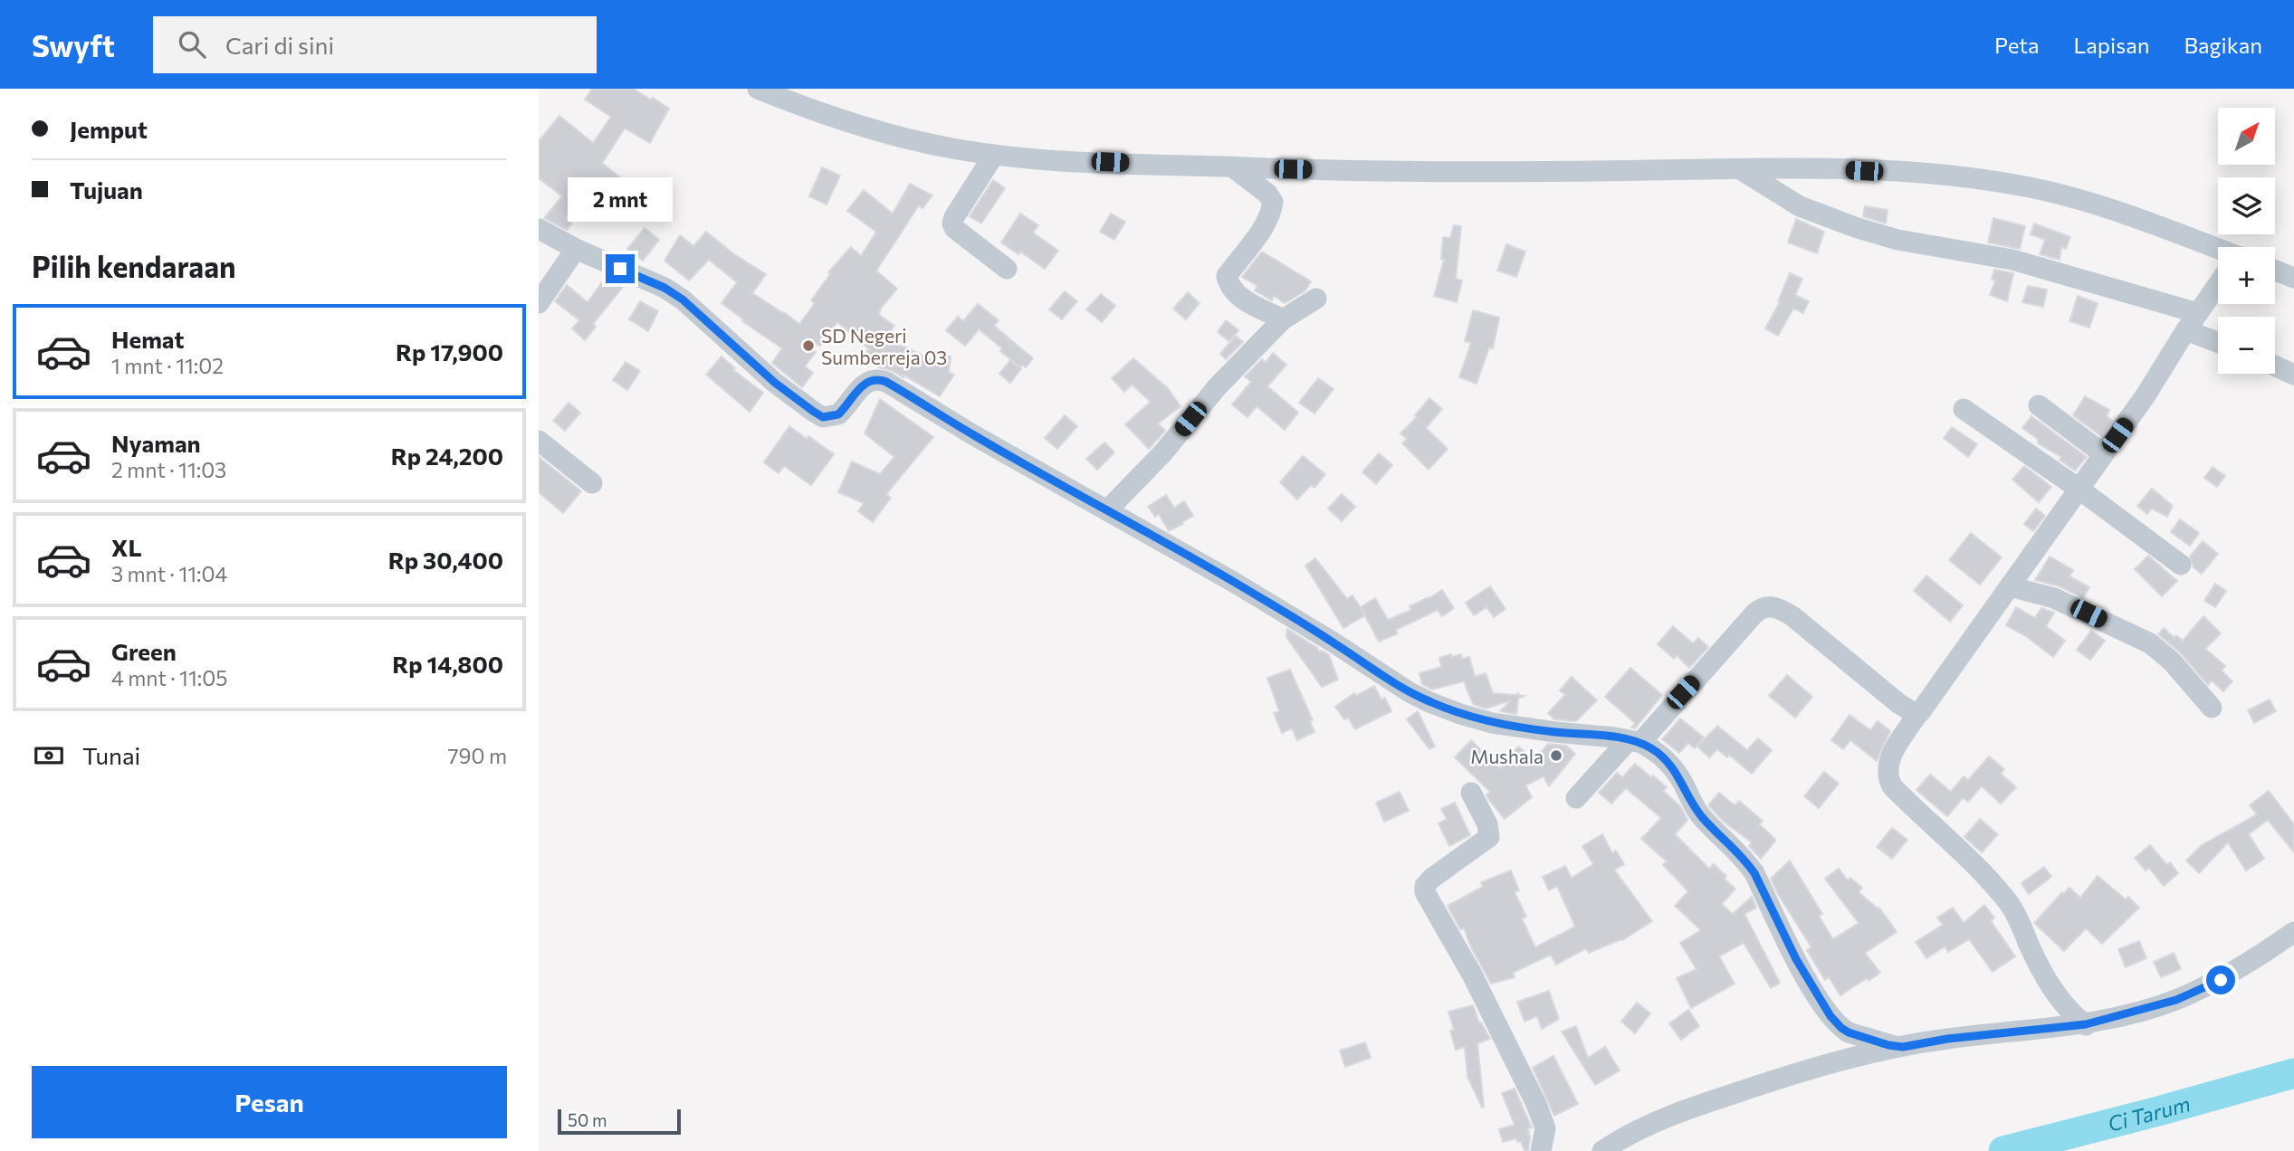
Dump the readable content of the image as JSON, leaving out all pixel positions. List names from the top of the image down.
{
  "water": ["Ci Tarum"],
  "places": ["SD Negeri Sumberreja 03", "Mushala"],
  "scale_bar": "50 m",
  "north": "top right",
  "page": {
    "header": "Swyft",
    "search": "Cari di sini",
    "nav": ["Peta", "Lapisan", "Bagikan"],
    "banner": ["Jemput", "Tujuan"],
    "map_buttons": ["+", "−"],
    "bubble": "2 mnt",
    "heading": "Pilih kendaraan",
    "list": [
      {
        "name": "Hemat",
        "note": "1 mnt · 11:02",
        "value": "Rp 17,900"
      },
      {
        "name": "Nyaman",
        "note": "2 mnt · 11:03",
        "value": "Rp 24,200"
      },
      {
        "name": "XL",
        "note": "3 mnt · 11:04",
        "value": "Rp 30,400"
      },
      {
        "name": "Green",
        "note": "4 mnt · 11:05",
        "value": "Rp 14,800"
      }
    ],
    "pay": ["Tunai", "790 m"],
    "buttons": "Pesan",
    "scale": "50 m"
  }
}
